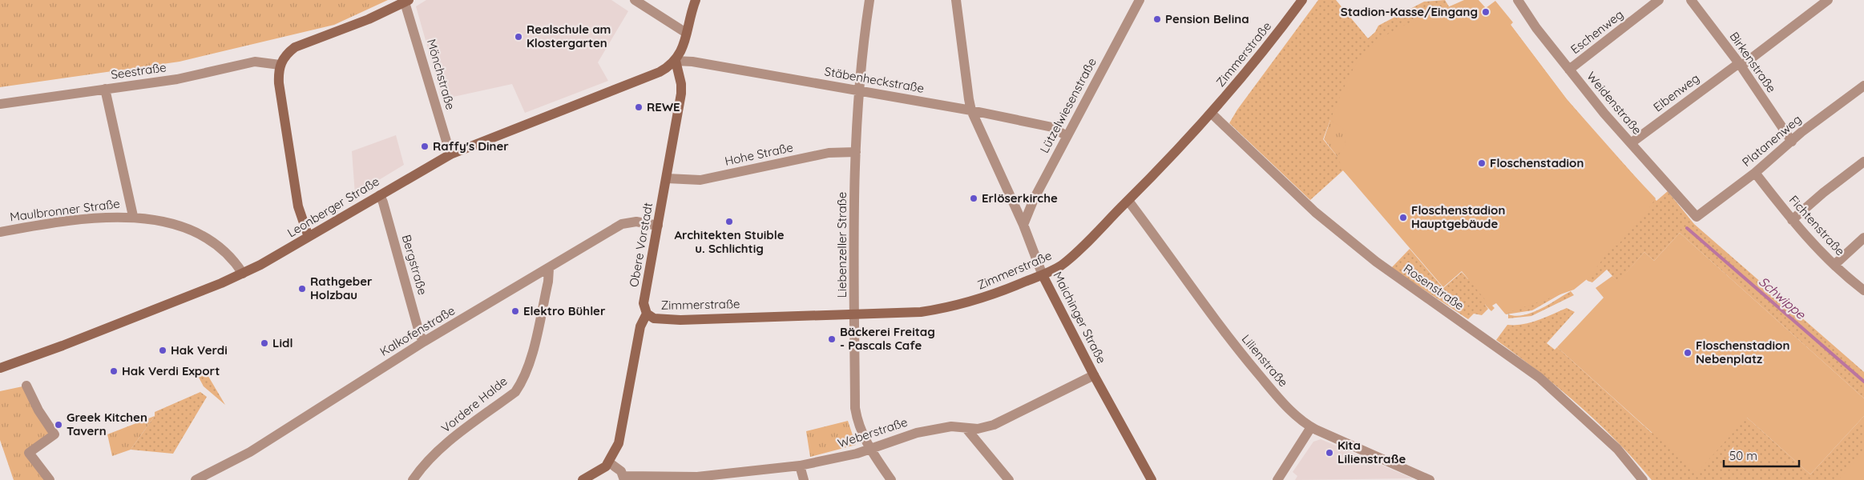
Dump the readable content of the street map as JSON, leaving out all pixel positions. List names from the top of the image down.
{
  "streets": {
    "main road": [
      "Zimmerstraße",
      "Leonberger Straße",
      "Obere Vorstadt",
      "Maichinger Straße"
    ],
    "street": [
      "Eschenweg",
      "Birkenstraße",
      "Seestraße",
      "Mönchstraße",
      "Stäbenheckstraße",
      "Eibenweg",
      "Weidenstraße",
      "Lützelwiesenstraße",
      "Platanenweg",
      "Hohe Straße",
      "Maulbronner Straße",
      "Fichtenstraße",
      "Liebenzeller Straße",
      "Bergstraße",
      "Rosenstraße",
      "Kalkofenstraße",
      "Lilienstraße",
      "Vordere Halde",
      "Weberstraße"
    ]
  },
  "crossings": [
    ["Eschenweg", "Weidenstraße"],
    ["Zimmerstraße", "Obere Vorstadt"],
    ["Zimmerstraße", "Liebenzeller Straße"],
    ["Zimmerstraße", "Rosenstraße"],
    ["Zimmerstraße", "Maichinger Straße"],
    ["Zimmerstraße", "Lilienstraße"],
    ["Birkenstraße", "Eibenweg"],
    ["Birkenstraße", "Platanenweg"],
    ["Seestraße", "Maulbronner Straße"],
    ["Mönchstraße", "Leonberger Straße"],
    ["Stäbenheckstraße", "Lützelwiesenstraße"],
    ["Stäbenheckstraße", "Leonberger Straße"],
    ["Stäbenheckstraße", "Obere Vorstadt"],
    ["Stäbenheckstraße", "Liebenzeller Straße"],
    ["Stäbenheckstraße", "Maichinger Straße"],
    ["Eibenweg", "Weidenstraße"],
    ["Weidenstraße", "Platanenweg"],
    ["Lützelwiesenstraße", "Maichinger Straße"],
    ["Platanenweg", "Fichtenstraße"],
    ["Hohe Straße", "Obere Vorstadt"],
    ["Hohe Straße", "Liebenzeller Straße"],
    ["Leonberger Straße", "Maulbronner Straße"],
    ["Leonberger Straße", "Obere Vorstadt"],
    ["Leonberger Straße", "Bergstraße"],
    ["Obere Vorstadt", "Kalkofenstraße"],
    ["Liebenzeller Straße", "Weberstraße"],
    ["Bergstraße", "Kalkofenstraße"],
    ["Maichinger Straße", "Weberstraße"],
    ["Kalkofenstraße", "Vordere Halde"]
  ],
  "water": ["Schwippe"],
  "places": [
    "Stadion-Kasse/Eingang",
    "Pension Belina",
    "Realschule am Klostergarten",
    "REWE",
    "Raffy's Diner",
    "Floschenstadion",
    "Erlöserkirche",
    "Floschenstadion Hauptgebäude",
    "Architekten Stuible u. Schlichtig",
    "Rathgeber Holzbau",
    "Elektro Bühler",
    "Bäckerei Freitag - Pascals Cafe",
    "Lidl",
    "Hak Verdi",
    "Floschenstadion Nebenplatz",
    "Hak Verdi Export",
    "Greek Kitchen Tavern",
    "Kita Lilienstraße"
  ],
  "scale_bar": "50 m"
}
